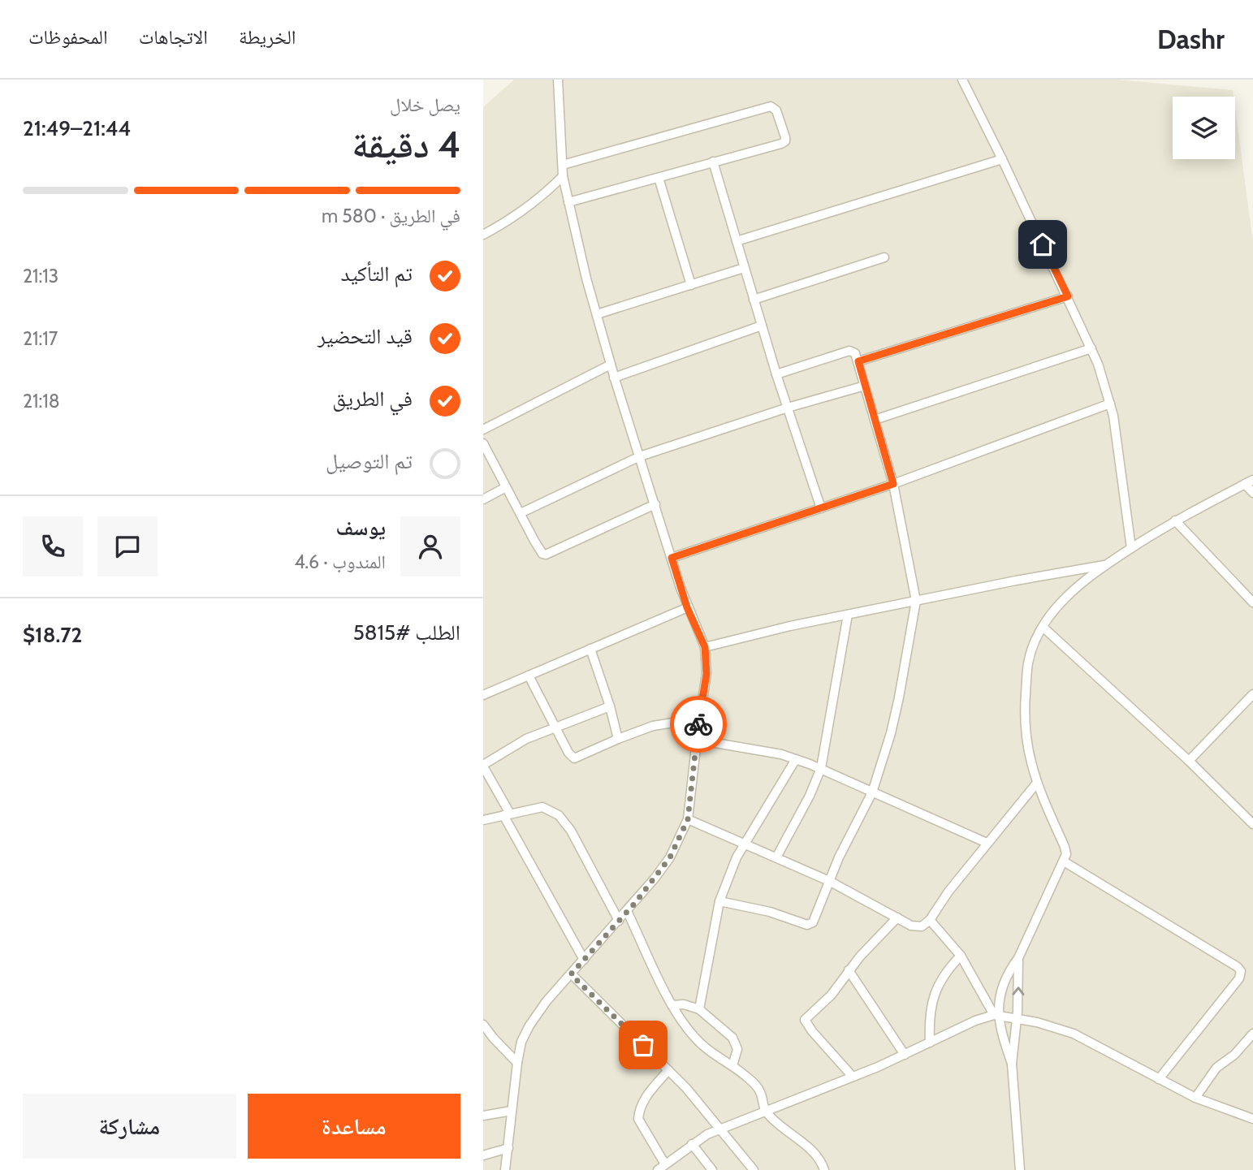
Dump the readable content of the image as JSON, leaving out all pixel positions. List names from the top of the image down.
{
  "page": {
    "header": "Dashr",
    "nav": ["الخريطة", "الاتجاهات", "المحفوظات"],
    "heading": ["4 دقيقة", "يصل خلال", "21:44–21:49"],
    "panel": [
      "يوسف",
      "المندوب · 4.6",
      "الطلب #5815",
      "$18.72"
    ],
    "bar": "في الطريق · 580 m",
    "list": [
      ["تم التأكيد", "21:13"],
      ["قيد التحضير", "21:17"],
      ["في الطريق", "21:18"],
      "تم التوصيل"
    ],
    "buttons": ["مساعدة", "مشاركة"]
  }
}
